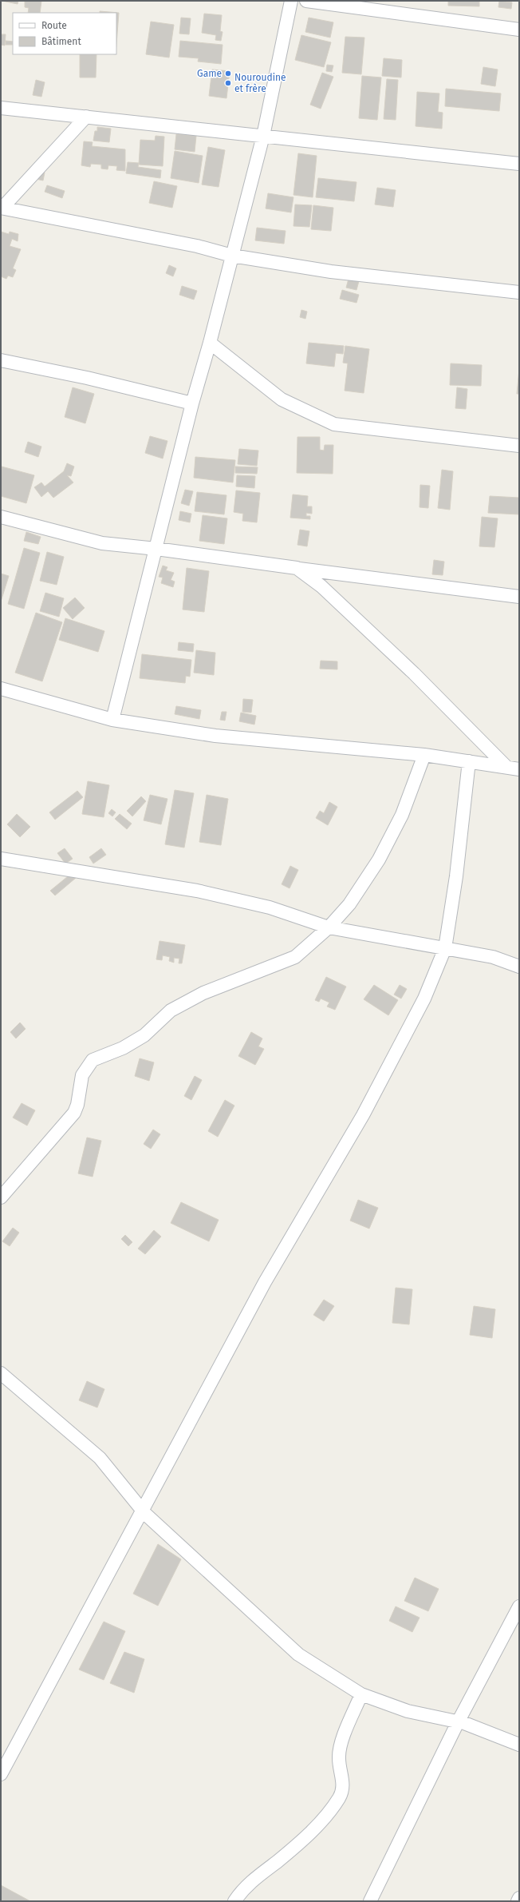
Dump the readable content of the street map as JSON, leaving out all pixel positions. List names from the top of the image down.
{
  "places": ["Game", "Nouroudine et frère"],
  "legend": ["Route", "Bâtiment"]
}
